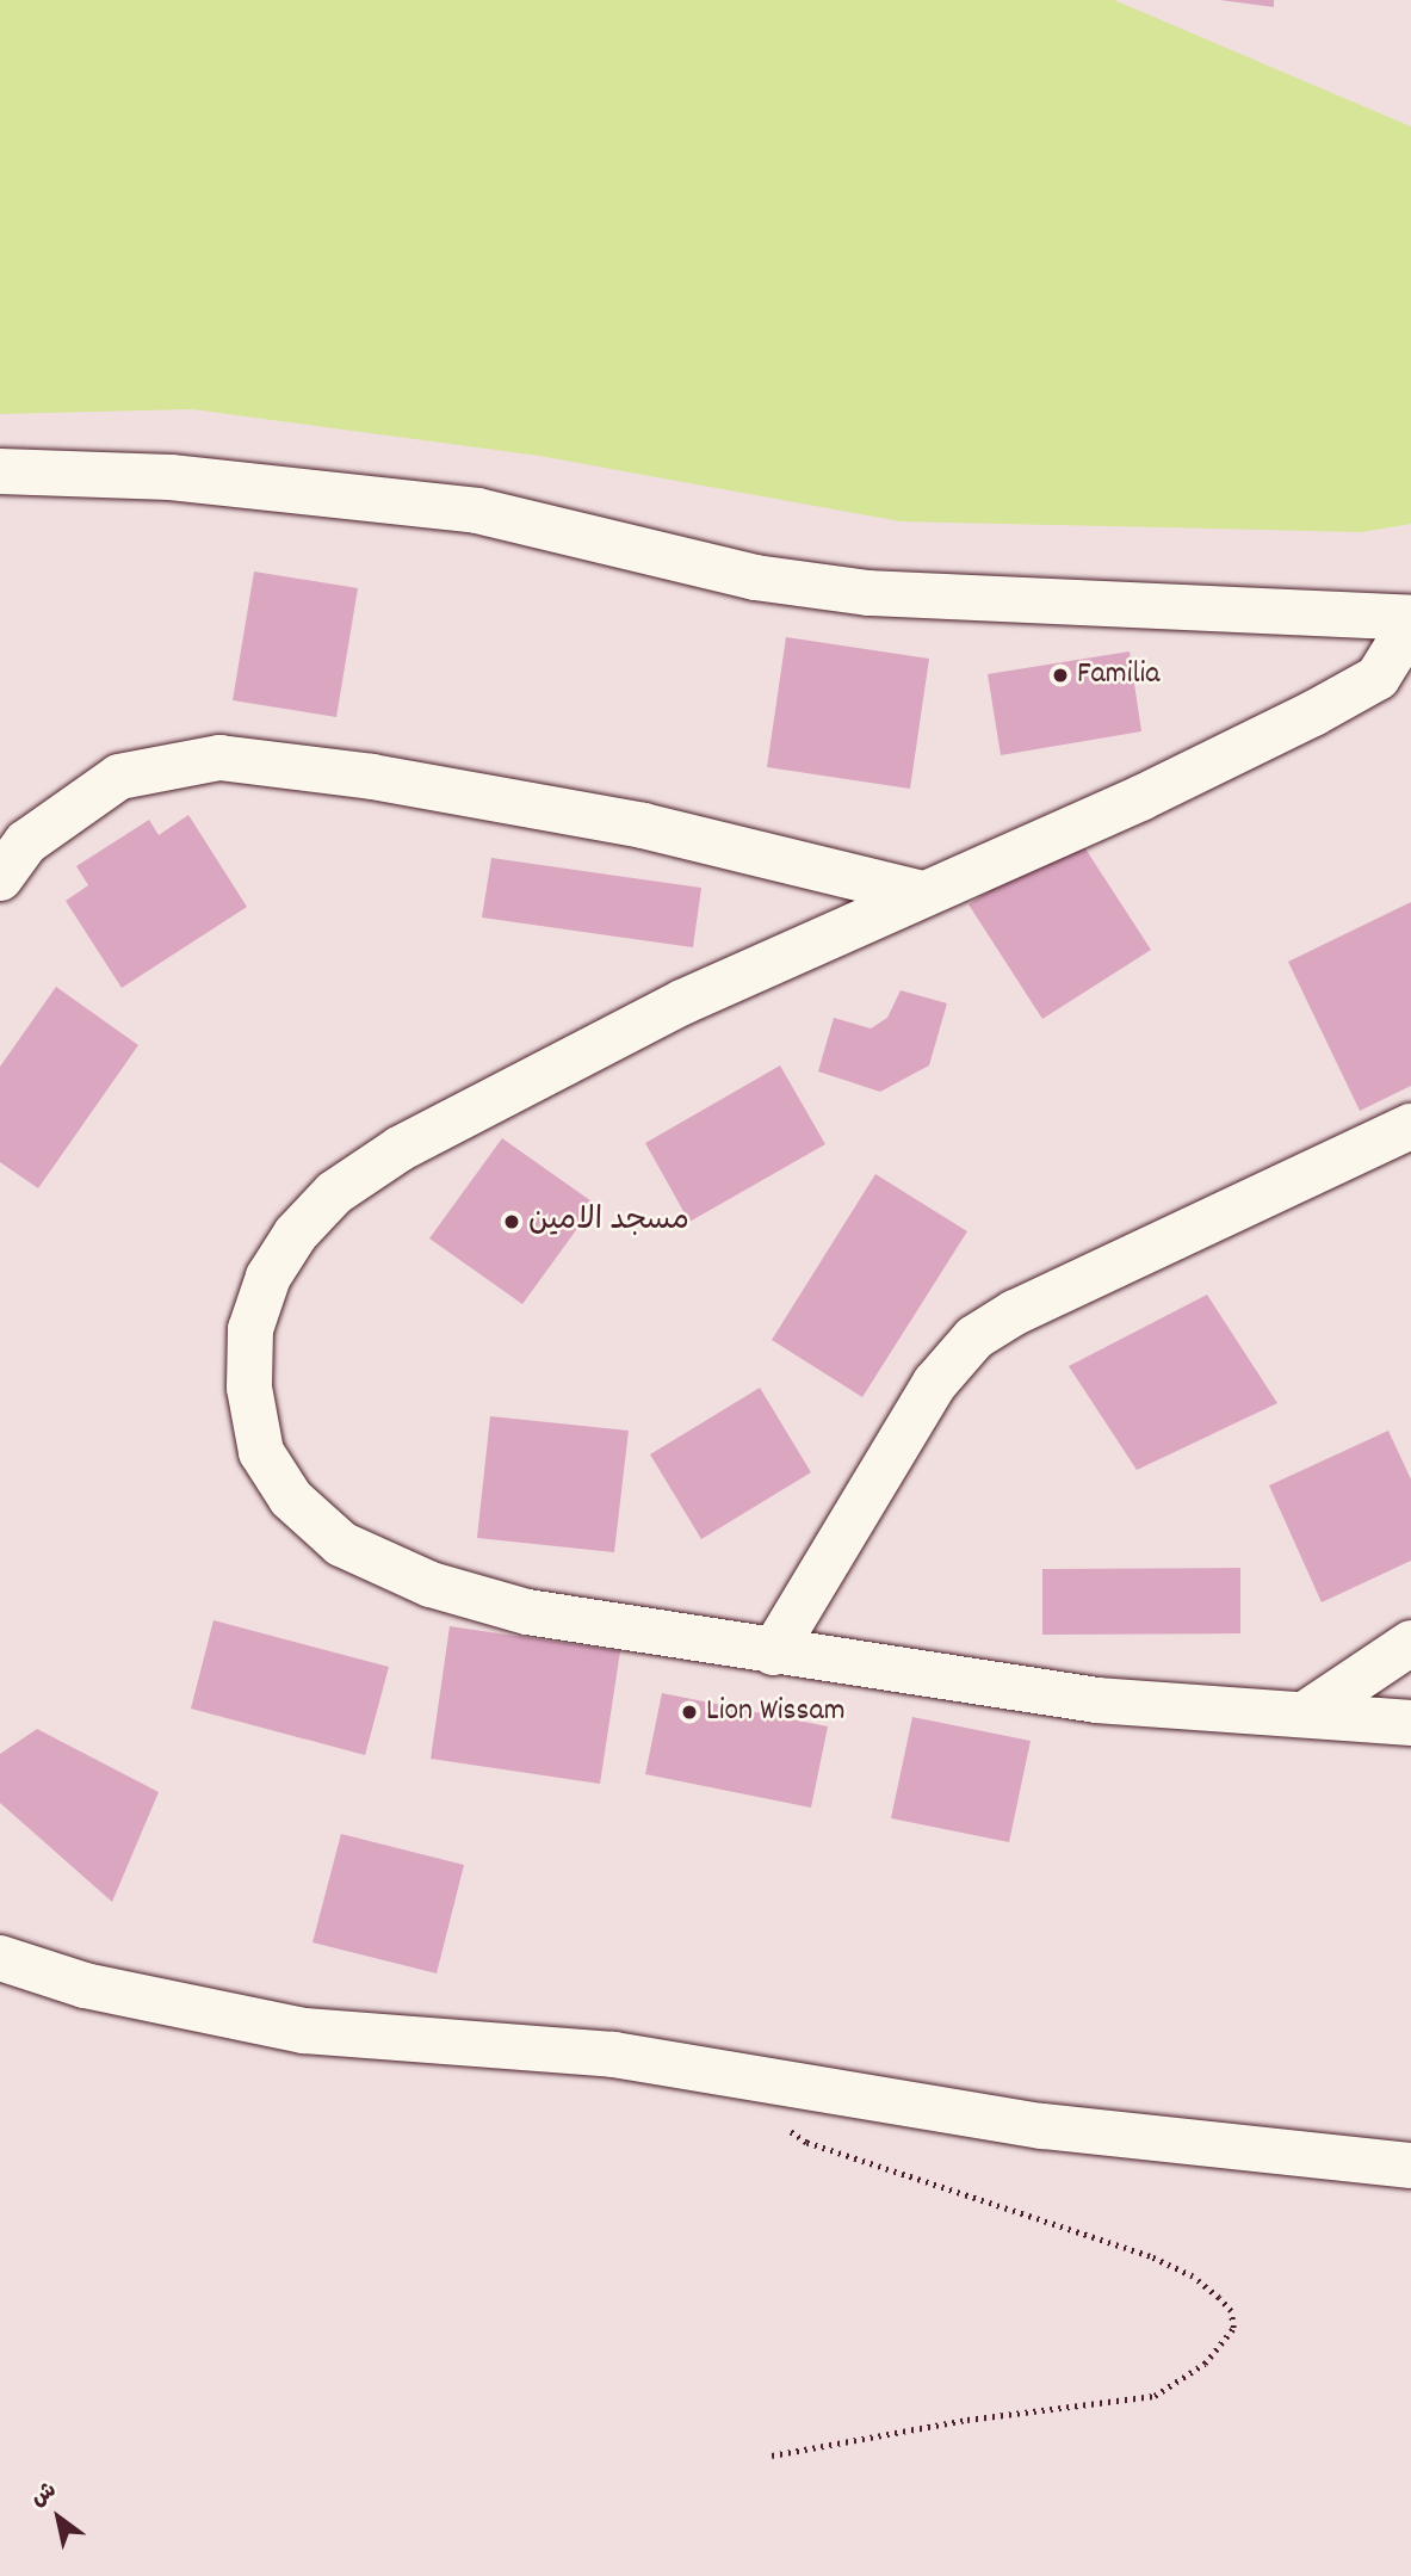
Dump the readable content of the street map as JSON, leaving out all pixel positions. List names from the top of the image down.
{
  "places": ["Familia", "مسجد الامين", "Lion Wissam"],
  "north": "top left"
}
